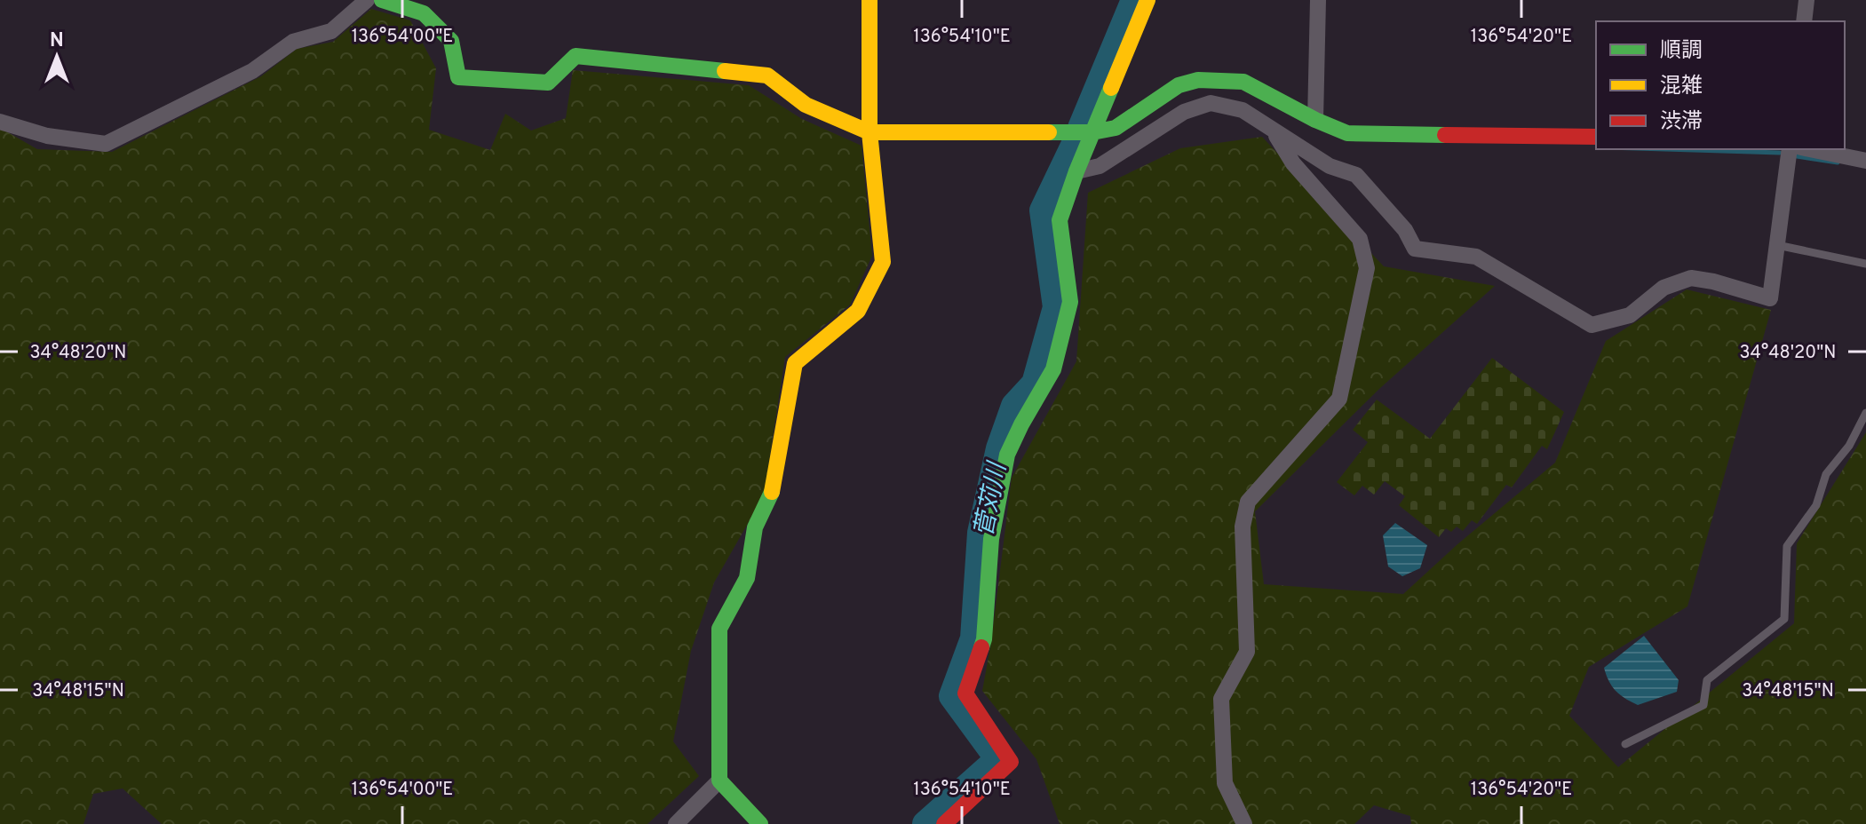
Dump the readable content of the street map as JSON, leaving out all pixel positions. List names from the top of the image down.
{
  "water": ["菅苅川"],
  "legend": ["順調", "混雑", "渋滞"],
  "north": "top",
  "coordinates": [
    "136°54'00\"E",
    "136°54'10\"E",
    "136°54'20\"E",
    "34°48'20\"N",
    "34°48'15\"N"
  ]
}
